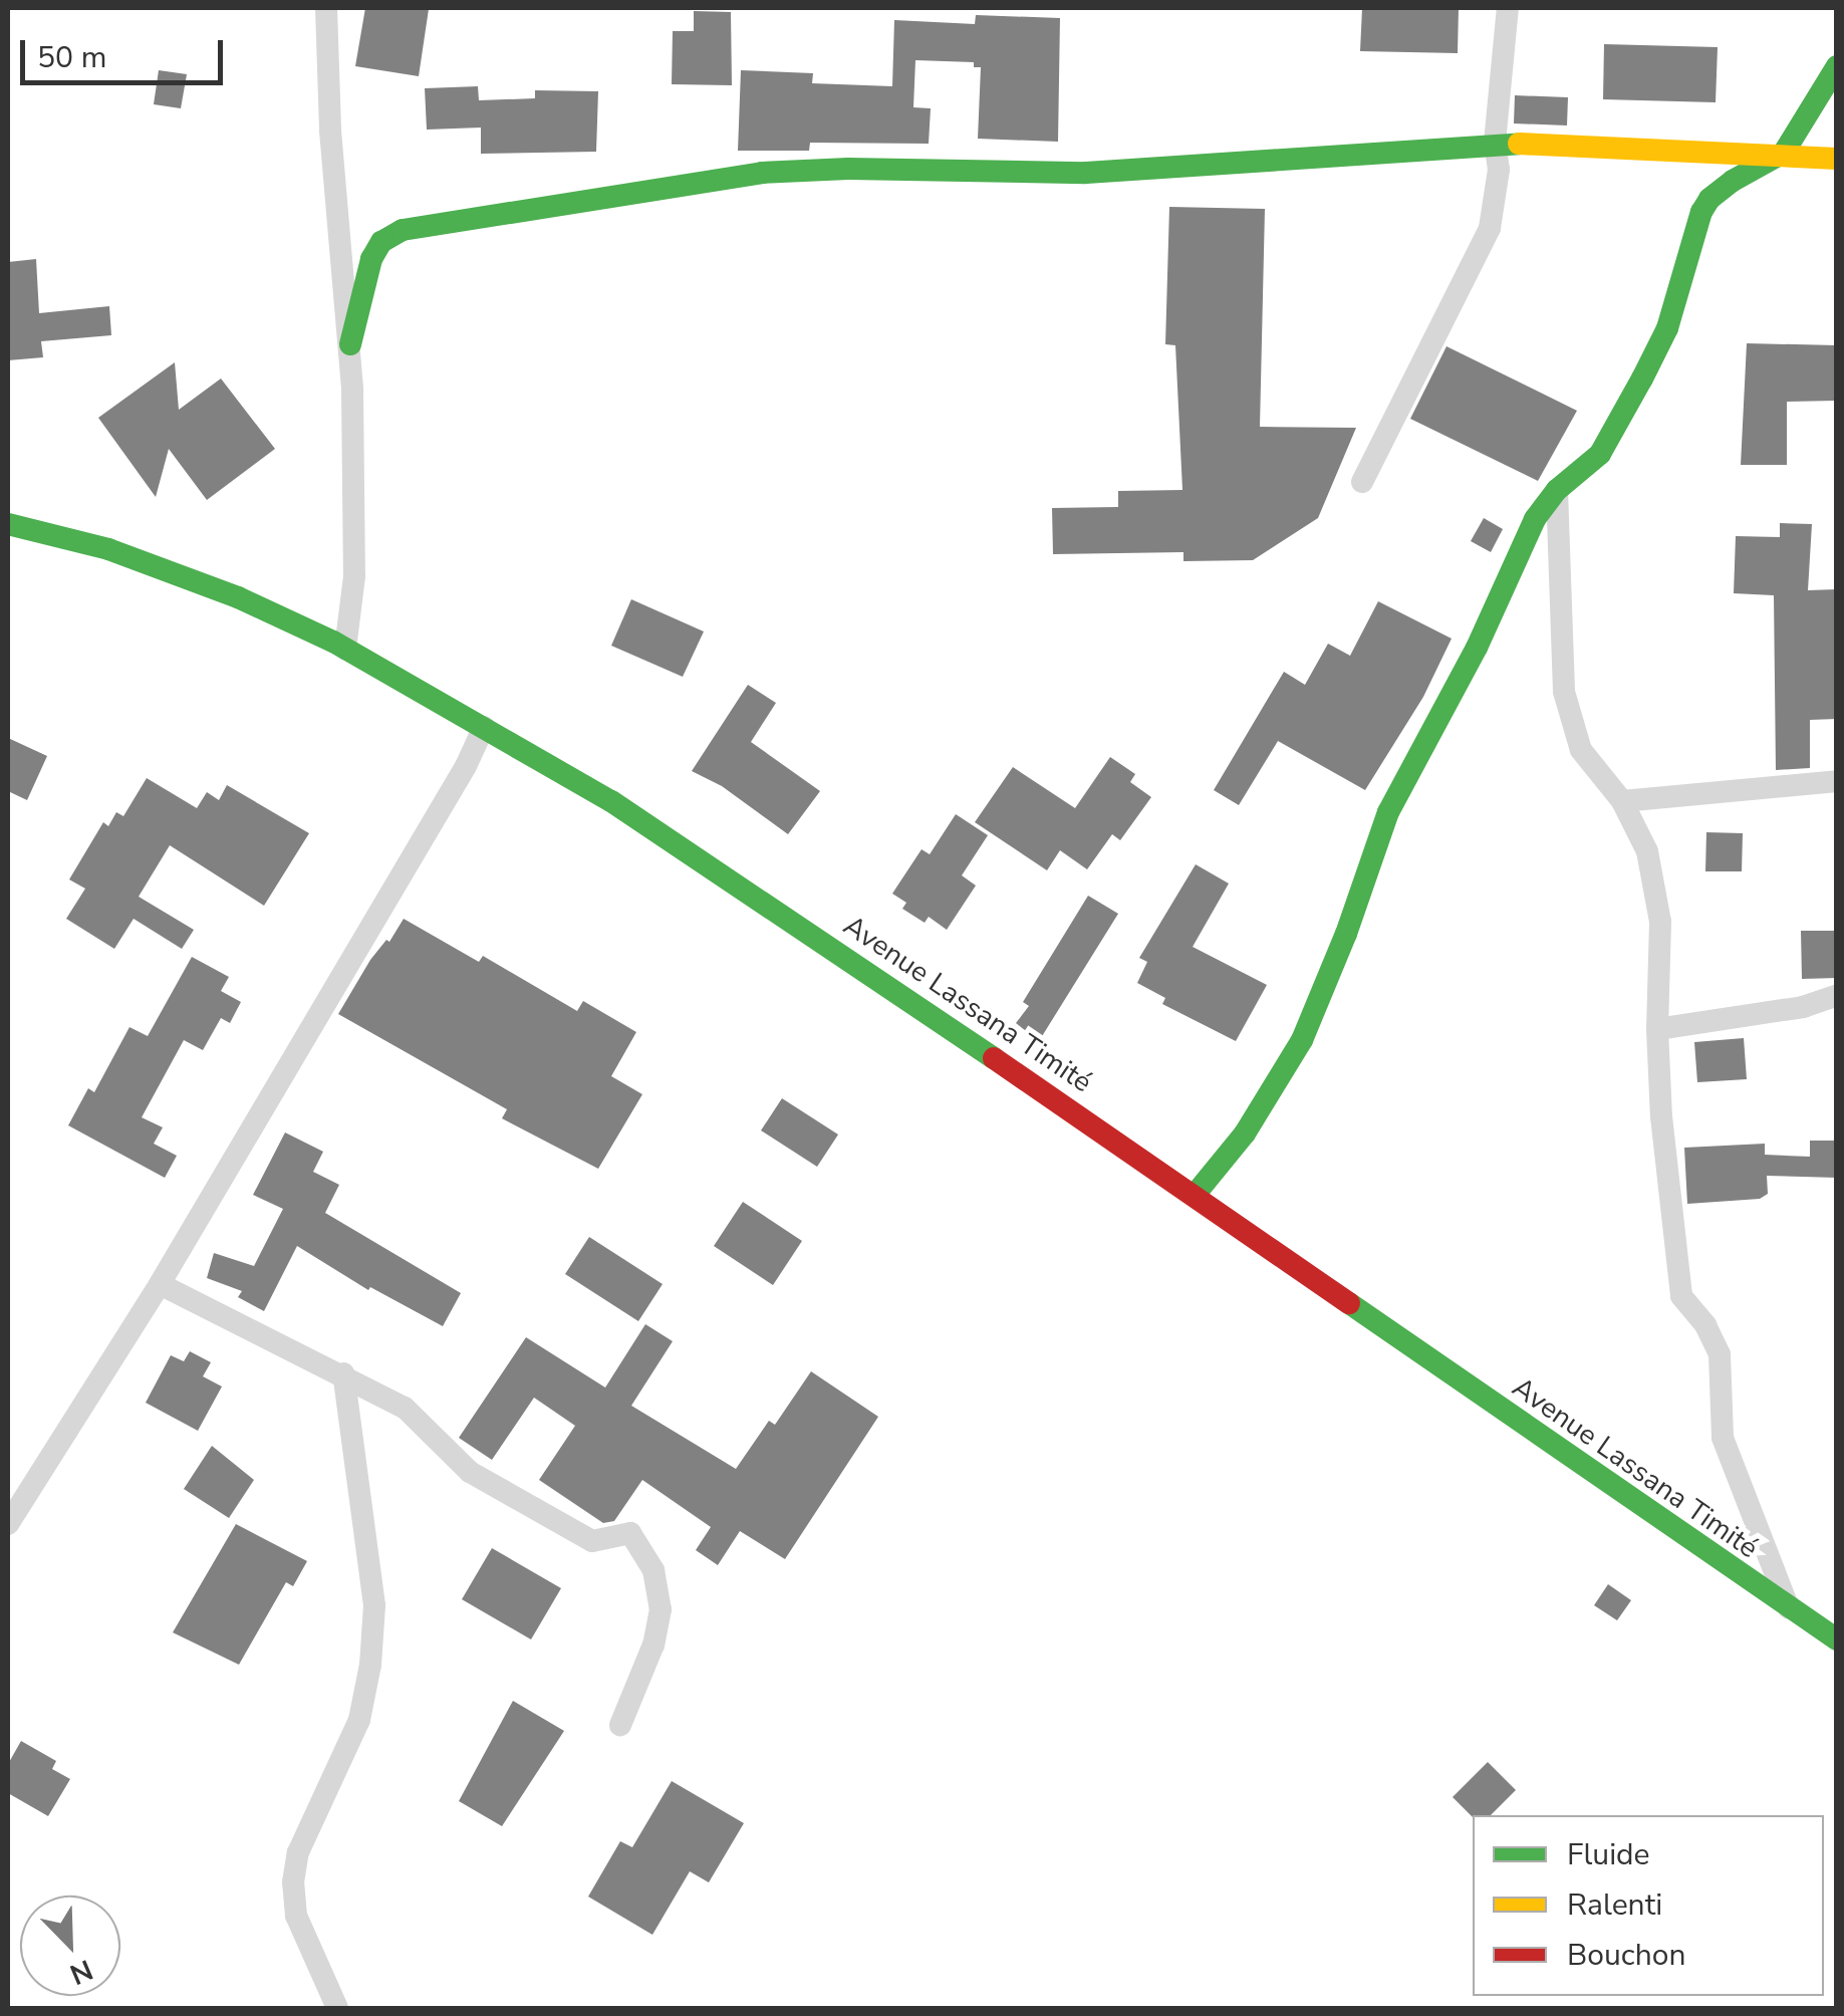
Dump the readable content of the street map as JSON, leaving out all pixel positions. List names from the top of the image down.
{
  "streets": {
    "street": ["Avenue Lassana Timité"]
  },
  "legend": ["Fluide", "Ralenti", "Bouchon"],
  "scale_bar": "50 m",
  "north": "bottom right"
}
